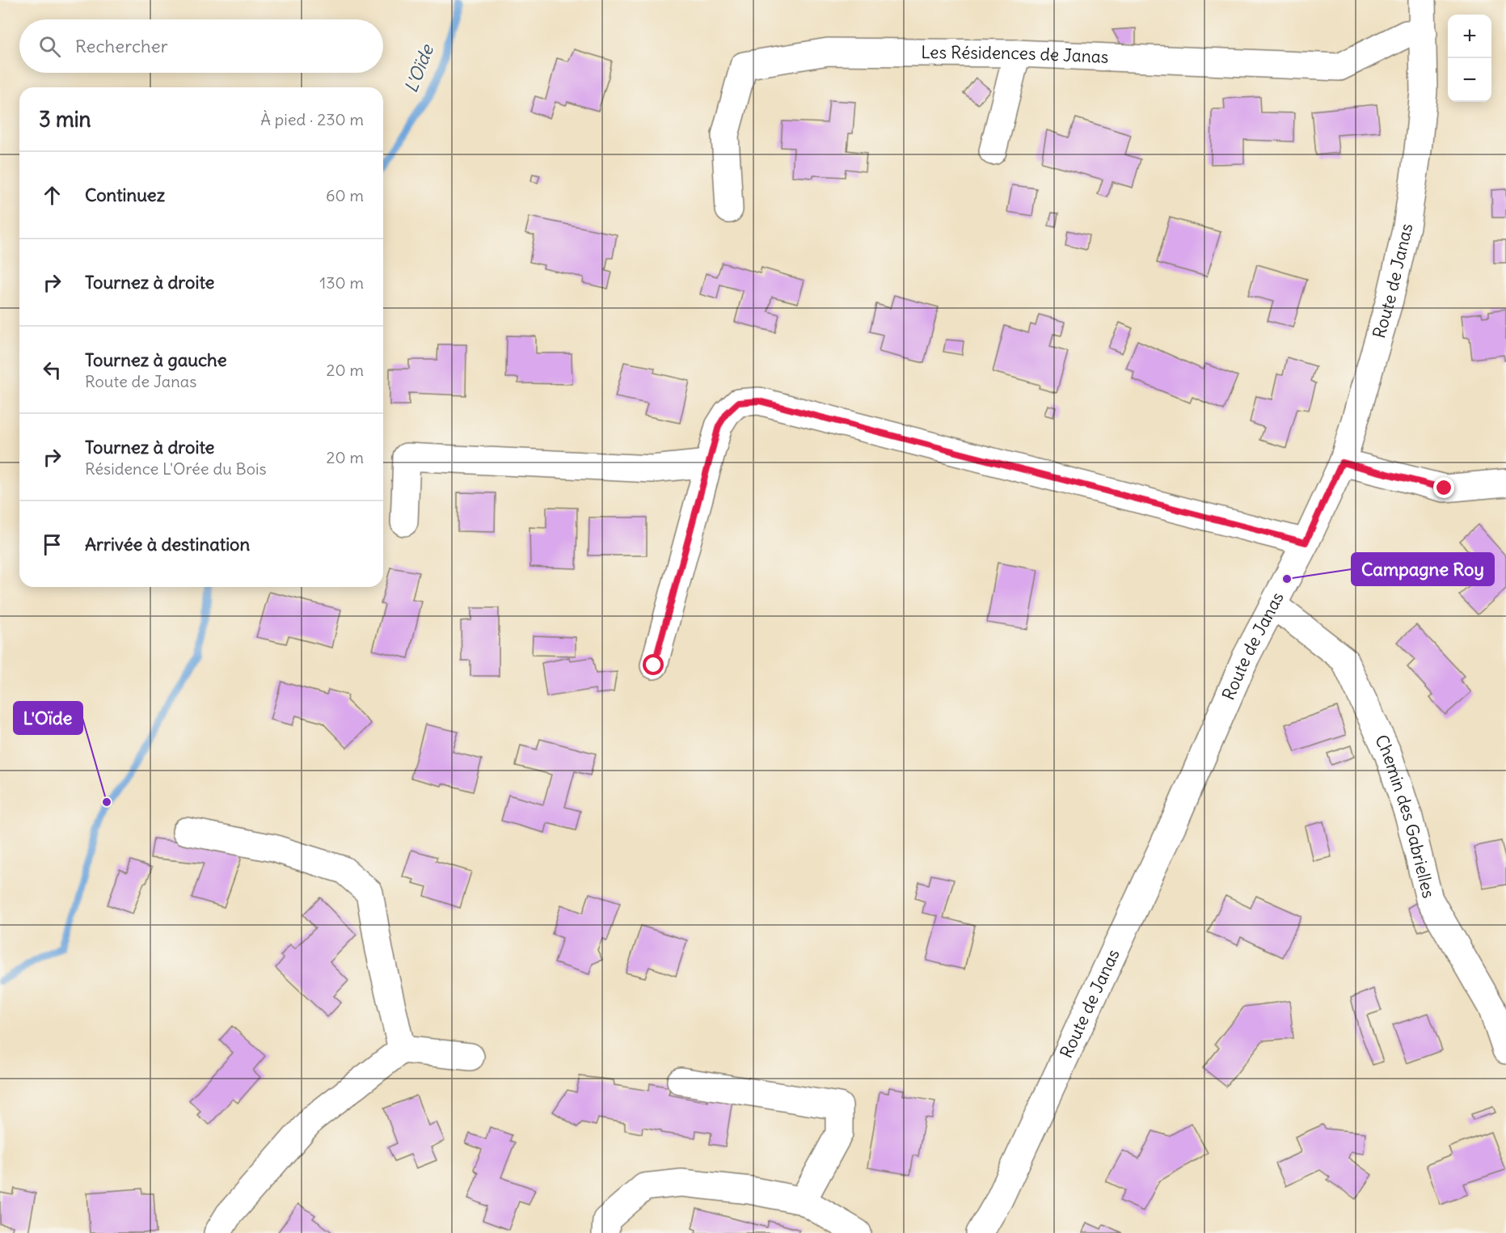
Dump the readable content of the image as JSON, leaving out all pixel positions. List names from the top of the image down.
{
  "streets": {
    "street": ["Les Résidences de Janas", "Route de Janas", "Chemin des Gabrielles"]
  },
  "crossings": [
    ["Les Résidences de Janas", "Route de Janas"],
    ["Route de Janas", "Chemin des Gabrielles"]
  ],
  "water": ["L'Oïde"],
  "places": ["Campagne Roy", "L'Oïde"],
  "page": {
    "map_buttons": ["+", "−"],
    "search": "Rechercher",
    "heading": ["3 min", "À pied · 230 m"],
    "list": [
      ["Continuez", "60 m"],
      ["Tournez à droite", "130 m"],
      ["Tournez à gauche", "Route de Janas", "20 m"],
      ["Tournez à droite", "Résidence L'Orée du Bois", "20 m"],
      "Arrivée à destination"
    ]
  }
}
